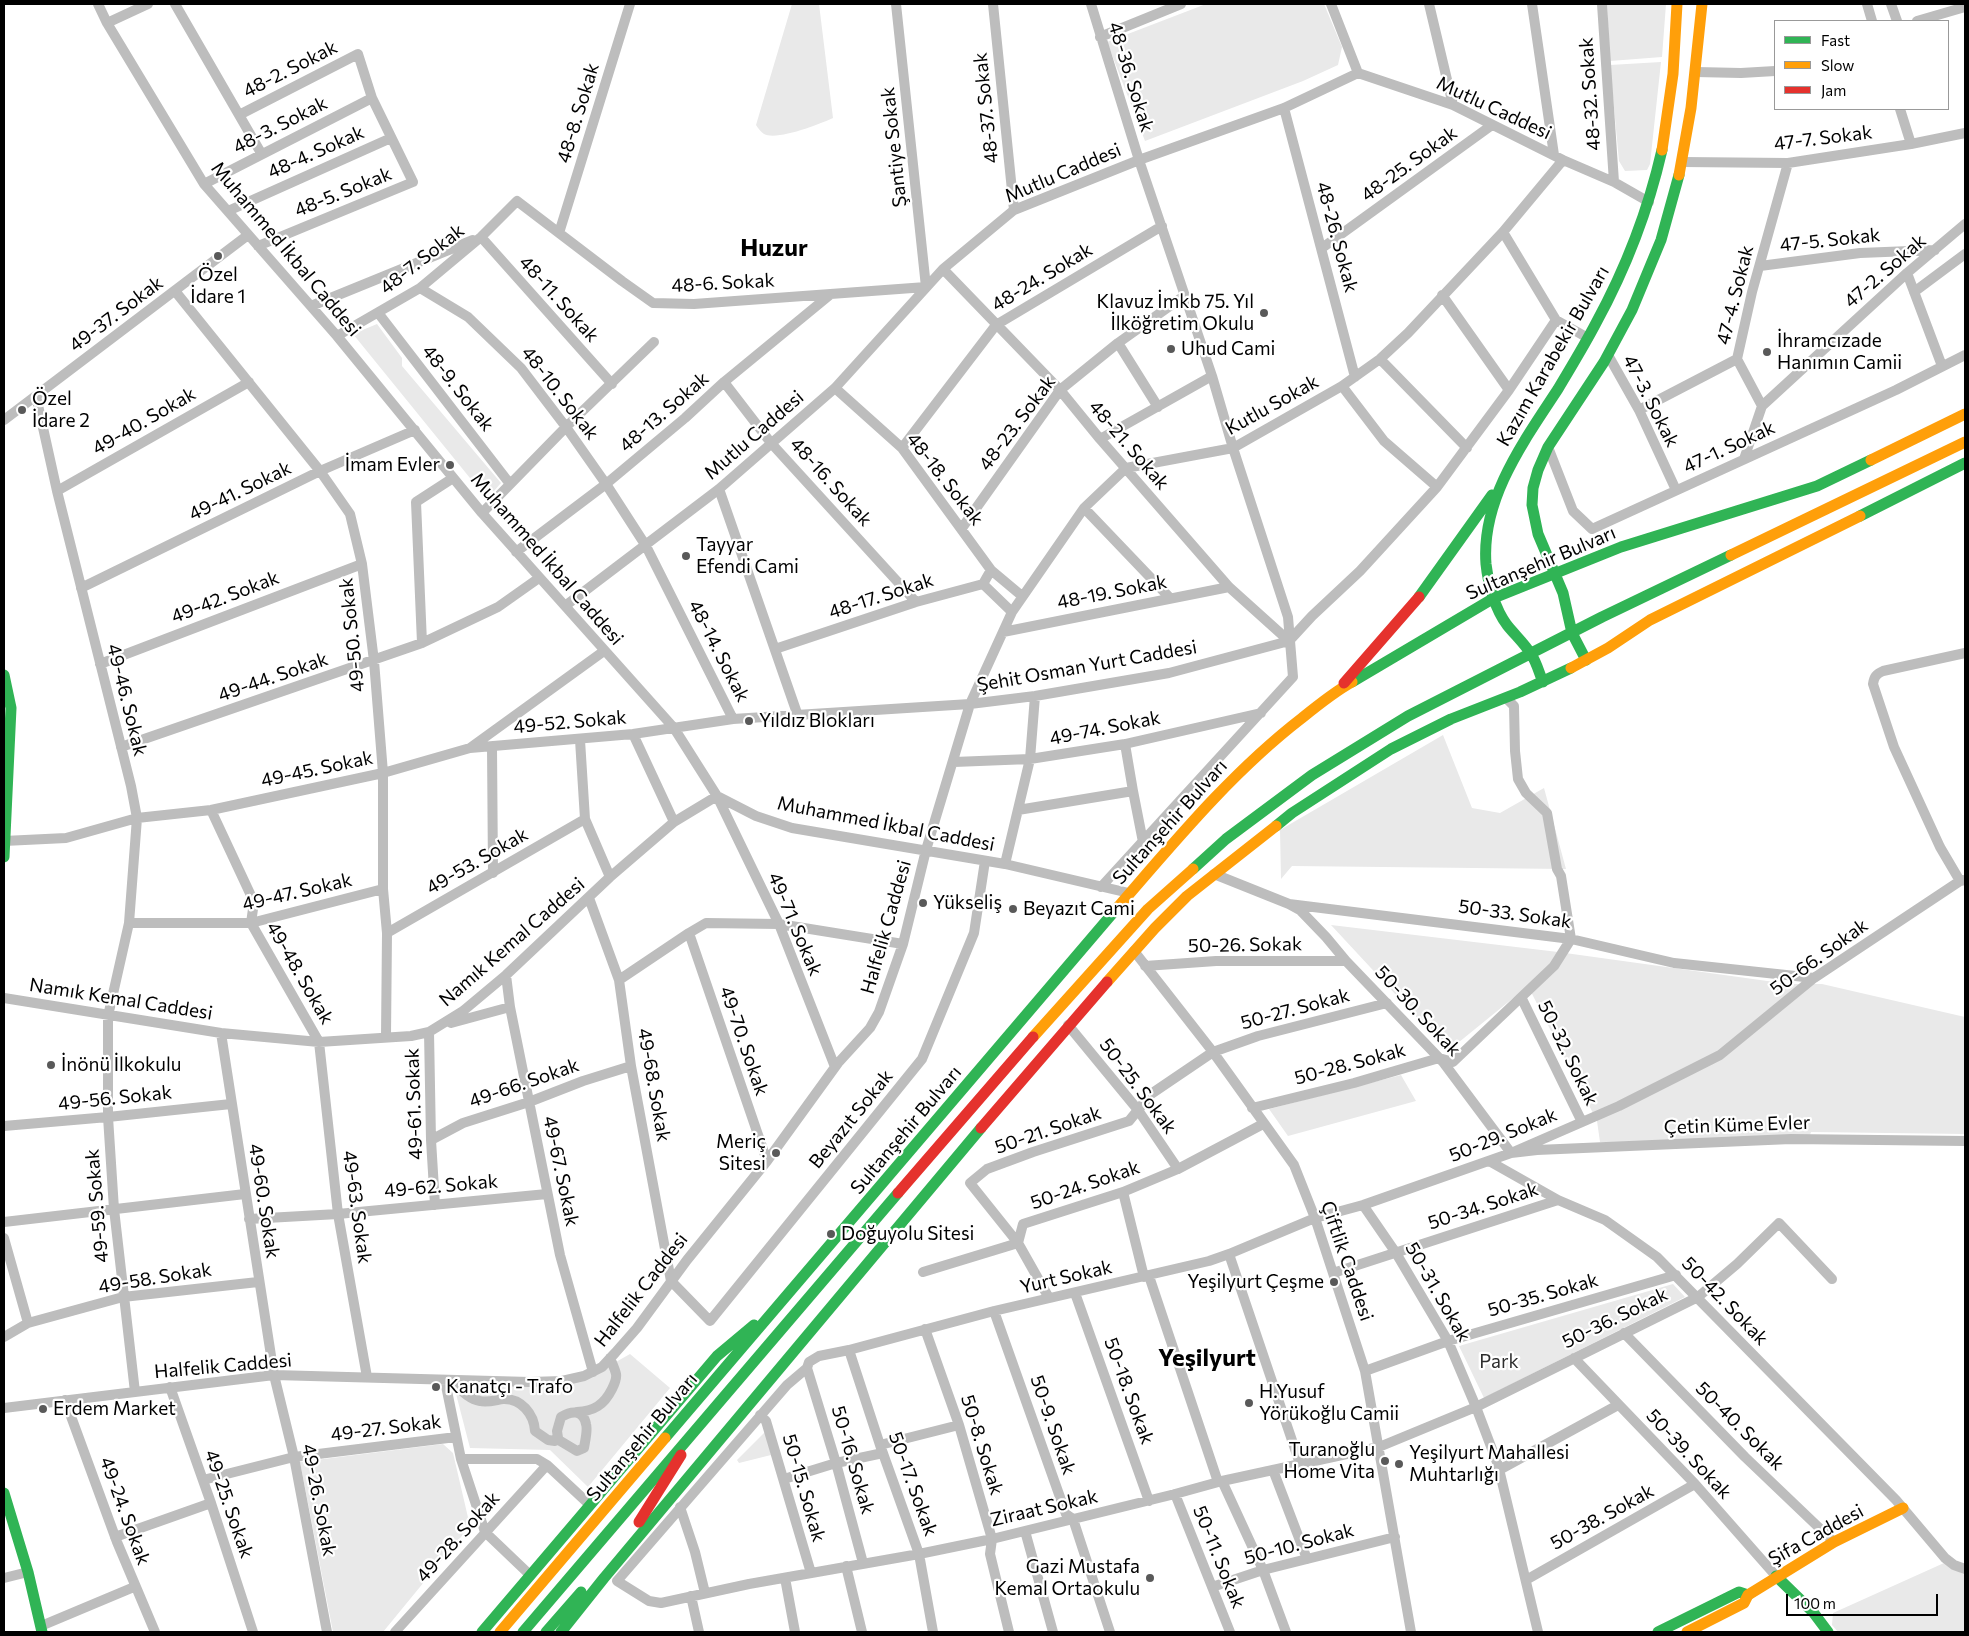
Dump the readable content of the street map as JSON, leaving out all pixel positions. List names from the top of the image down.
{
  "streets": {
    "main road": ["Kazım Karabekir Bulvarı", "Sultanşehir Bulvarı", "Şifa Caddesi"],
    "street": [
      "48-2. Sokak",
      "48-36. Sokak",
      "48-32. Sokak",
      "48-37. Sokak",
      "Mutlu Caddesi",
      "48-8. Sokak",
      "48-3. Sokak",
      "47-7. Sokak",
      "Şantiye Sokak",
      "48-4. Sokak",
      "48-25. Sokak",
      "48-5. Sokak",
      "48-26. Sokak",
      "47-5. Sokak",
      "Muhammed İkbal Caddesi",
      "48-7. Sokak",
      "47-2. Sokak",
      "48-24. Sokak",
      "48-6. Sokak",
      "47-4. Sokak",
      "48-11. Sokak",
      "49-37. Sokak",
      "48-9. Sokak",
      "48-10. Sokak",
      "47-3. Sokak",
      "Kutlu Sokak",
      "48-13. Sokak",
      "49-40. Sokak",
      "48-23. Sokak",
      "48-21. Sokak",
      "47-1. Sokak",
      "48-18. Sokak",
      "48-16. Sokak",
      "49-41. Sokak",
      "48-19. Sokak",
      "48-17. Sokak",
      "49-42. Sokak",
      "49-50. Sokak",
      "48-14. Sokak",
      "Şehit Osman Yurt Caddesi",
      "49-44. Sokak",
      "49-46. Sokak",
      "49-52. Sokak",
      "49-74. Sokak",
      "49-45. Sokak",
      "49-53. Sokak",
      "49-47. Sokak",
      "50-33. Sokak",
      "49-71. Sokak",
      "Halfelik Caddesi",
      "Namık Kemal Caddesi",
      "50-26. Sokak",
      "50-66. Sokak",
      "49-48. Sokak",
      "50-27. Sokak",
      "50-30. Sokak",
      "49-70. Sokak",
      "50-32. Sokak",
      "50-28. Sokak",
      "49-66. Sokak",
      "49-68. Sokak",
      "50-25. Sokak",
      "49-56. Sokak",
      "49-61. Sokak",
      "Beyazıt Sokak",
      "Çetin Küme Evler",
      "50-21. Sokak",
      "50-29. Sokak",
      "49-67. Sokak",
      "50-24. Sokak",
      "49-62. Sokak",
      "49-60. Sokak",
      "49-59. Sokak",
      "50-34. Sokak",
      "49-63. Sokak",
      "Çiftlik Caddesi",
      "Yurt Sokak",
      "49-58. Sokak",
      "50-31. Sokak",
      "50-35. Sokak",
      "50-42. Sokak",
      "50-36. Sokak",
      "50-18. Sokak",
      "50-9. Sokak",
      "50-40. Sokak",
      "49-27. Sokak",
      "50-8. Sokak",
      "50-39. Sokak",
      "50-16. Sokak",
      "50-17. Sokak",
      "50-15. Sokak",
      "49-26. Sokak",
      "49-25. Sokak",
      "Ziraat Sokak",
      "49-24. Sokak",
      "50-38. Sokak",
      "49-28. Sokak",
      "50-10. Sokak",
      "50-11. Sokak"
    ]
  },
  "crossings": [
    ["48-2. Sokak", "48-3. Sokak"],
    ["48-36. Sokak", "Mutlu Caddesi"],
    ["48-36. Sokak", "48-24. Sokak"],
    ["48-36. Sokak", "Kutlu Sokak"],
    ["48-36. Sokak", "48-23. Sokak"],
    ["48-36. Sokak", "48-21. Sokak"],
    ["48-36. Sokak", "Şehit Osman Yurt Caddesi"],
    ["48-36. Sokak", "49-74. Sokak"],
    ["48-32. Sokak", "Mutlu Caddesi"],
    ["48-37. Sokak", "Mutlu Caddesi"],
    ["Mutlu Caddesi", "Şantiye Sokak"],
    ["Mutlu Caddesi", "48-25. Sokak"],
    ["Mutlu Caddesi", "48-26. Sokak"],
    ["Mutlu Caddesi", "Muhammed İkbal Caddesi"],
    ["Mutlu Caddesi", "48-6. Sokak"],
    ["Mutlu Caddesi", "Kazım Karabekir Bulvarı"],
    ["Mutlu Caddesi", "48-10. Sokak"],
    ["Mutlu Caddesi", "Kutlu Sokak"],
    ["Mutlu Caddesi", "48-21. Sokak"],
    ["Mutlu Caddesi", "48-18. Sokak"],
    ["Mutlu Caddesi", "48-16. Sokak"],
    ["Mutlu Caddesi", "48-14. Sokak"],
    ["48-8. Sokak", "48-6. Sokak"],
    ["48-3. Sokak", "Muhammed İkbal Caddesi"],
    ["47-7. Sokak", "47-4. Sokak"],
    ["Şantiye Sokak", "48-6. Sokak"],
    ["48-4. Sokak", "48-5. Sokak"],
    ["48-4. Sokak", "Muhammed İkbal Caddesi"],
    ["48-25. Sokak", "48-26. Sokak"],
    ["48-5. Sokak", "Muhammed İkbal Caddesi"],
    ["48-26. Sokak", "Kutlu Sokak"],
    ["47-5. Sokak", "47-2. Sokak"],
    ["47-5. Sokak", "47-4. Sokak"],
    ["Muhammed İkbal Caddesi", "48-7. Sokak"],
    ["Muhammed İkbal Caddesi", "49-37. Sokak"],
    ["Muhammed İkbal Caddesi", "48-13. Sokak"],
    ["Muhammed İkbal Caddesi", "49-41. Sokak"],
    ["Muhammed İkbal Caddesi", "Sultanşehir Bulvarı"],
    ["Muhammed İkbal Caddesi", "Şehit Osman Yurt Caddesi"],
    ["Muhammed İkbal Caddesi", "49-44. Sokak"],
    ["Muhammed İkbal Caddesi", "49-52. Sokak"],
    ["Muhammed İkbal Caddesi", "49-45. Sokak"],
    ["Muhammed İkbal Caddesi", "49-71. Sokak"],
    ["Muhammed İkbal Caddesi", "Halfelik Caddesi"],
    ["Muhammed İkbal Caddesi", "Namık Kemal Caddesi"],
    ["Muhammed İkbal Caddesi", "Beyazıt Sokak"],
    ["48-7. Sokak", "48-6. Sokak"],
    ["48-7. Sokak", "48-11. Sokak"],
    ["48-7. Sokak", "48-9. Sokak"],
    ["48-7. Sokak", "48-10. Sokak"],
    ["48-24. Sokak", "48-21. Sokak"],
    ["48-24. Sokak", "48-18. Sokak"],
    ["48-6. Sokak", "48-11. Sokak"],
    ["48-6. Sokak", "48-13. Sokak"],
    ["47-4. Sokak", "47-3. Sokak"],
    ["49-37. Sokak", "49-50. Sokak"],
    ["49-37. Sokak", "49-46. Sokak"],
    ["Kazım Karabekir Bulvarı", "Sultanşehir Bulvarı"],
    ["48-10. Sokak", "48-13. Sokak"],
    ["48-10. Sokak", "48-14. Sokak"],
    ["47-3. Sokak", "47-1. Sokak"],
    ["Kutlu Sokak", "48-21. Sokak"],
    ["48-13. Sokak", "48-16. Sokak"],
    ["49-40. Sokak", "49-50. Sokak"],
    ["49-40. Sokak", "49-46. Sokak"],
    ["48-23. Sokak", "48-21. Sokak"],
    ["48-23. Sokak", "48-18. Sokak"],
    ["48-21. Sokak", "48-19. Sokak"],
    ["48-21. Sokak", "Şehit Osman Yurt Caddesi"],
    ["48-16. Sokak", "48-17. Sokak"],
    ["49-41. Sokak", "49-50. Sokak"],
    ["49-41. Sokak", "49-46. Sokak"],
    ["49-42. Sokak", "49-50. Sokak"],
    ["49-42. Sokak", "49-46. Sokak"],
    ["49-50. Sokak", "49-44. Sokak"],
    ["49-50. Sokak", "49-45. Sokak"],
    ["49-50. Sokak", "49-53. Sokak"],
    ["49-50. Sokak", "49-47. Sokak"],
    ["49-50. Sokak", "Namık Kemal Caddesi"],
    ["48-14. Sokak", "Şehit Osman Yurt Caddesi"],
    ["Şehit Osman Yurt Caddesi", "49-52. Sokak"],
    ["Şehit Osman Yurt Caddesi", "Halfelik Caddesi"],
    ["49-44. Sokak", "49-46. Sokak"],
    ["49-46. Sokak", "49-45. Sokak"],
    ["49-46. Sokak", "49-47. Sokak"],
    ["49-46. Sokak", "Namık Kemal Caddesi"],
    ["49-46. Sokak", "49-59. Sokak"],
    ["49-52. Sokak", "49-45. Sokak"],
    ["49-74. Sokak", "Halfelik Caddesi"],
    ["49-45. Sokak", "49-48. Sokak"],
    ["49-47. Sokak", "49-48. Sokak"],
    ["50-33. Sokak", "50-66. Sokak"],
    ["50-33. Sokak", "50-30. Sokak"],
    ["49-71. Sokak", "Halfelik Caddesi"],
    ["49-71. Sokak", "Namık Kemal Caddesi"],
    ["Halfelik Caddesi", "49-70. Sokak"],
    ["Halfelik Caddesi", "49-68. Sokak"],
    ["Halfelik Caddesi", "Beyazıt Sokak"],
    ["Halfelik Caddesi", "49-67. Sokak"],
    ["Halfelik Caddesi", "49-60. Sokak"],
    ["Halfelik Caddesi", "49-59. Sokak"],
    ["Halfelik Caddesi", "49-63. Sokak"],
    ["Halfelik Caddesi", "49-26. Sokak"],
    ["Halfelik Caddesi", "49-25. Sokak"],
    ["Halfelik Caddesi", "49-24. Sokak"],
    ["Namık Kemal Caddesi", "49-48. Sokak"],
    ["Namık Kemal Caddesi", "49-68. Sokak"],
    ["Namık Kemal Caddesi", "49-61. Sokak"],
    ["Namık Kemal Caddesi", "49-67. Sokak"],
    ["Namık Kemal Caddesi", "49-60. Sokak"],
    ["Namık Kemal Caddesi", "49-59. Sokak"],
    ["Namık Kemal Caddesi", "49-63. Sokak"],
    ["50-26. Sokak", "50-30. Sokak"],
    ["50-26. Sokak", "Çiftlik Caddesi"],
    ["50-66. Sokak", "50-29. Sokak"],
    ["49-48. Sokak", "49-63. Sokak"],
    ["50-27. Sokak", "50-30. Sokak"],
    ["50-27. Sokak", "50-25. Sokak"],
    ["50-27. Sokak", "50-21. Sokak"],
    ["50-27. Sokak", "Çiftlik Caddesi"],
    ["50-30. Sokak", "50-28. Sokak"],
    ["50-30. Sokak", "Çetin Küme Evler"],
    ["50-30. Sokak", "50-29. Sokak"],
    ["50-32. Sokak", "50-28. Sokak"],
    ["50-32. Sokak", "50-29. Sokak"],
    ["50-28. Sokak", "Çiftlik Caddesi"],
    ["49-66. Sokak", "49-68. Sokak"],
    ["49-66. Sokak", "49-61. Sokak"],
    ["49-66. Sokak", "49-67. Sokak"],
    ["49-68. Sokak", "Beyazıt Sokak"],
    ["50-25. Sokak", "50-21. Sokak"],
    ["50-25. Sokak", "50-24. Sokak"],
    ["49-56. Sokak", "49-60. Sokak"],
    ["49-56. Sokak", "49-59. Sokak"],
    ["49-61. Sokak", "49-62. Sokak"],
    ["Çetin Küme Evler", "50-29. Sokak"],
    ["50-21. Sokak", "50-24. Sokak"],
    ["50-29. Sokak", "Çiftlik Caddesi"],
    ["50-29. Sokak", "Yurt Sokak"],
    ["50-29. Sokak", "50-31. Sokak"],
    ["50-29. Sokak", "50-42. Sokak"],
    ["49-67. Sokak", "49-62. Sokak"],
    ["50-24. Sokak", "Çiftlik Caddesi"],
    ["49-62. Sokak", "49-60. Sokak"],
    ["49-62. Sokak", "49-63. Sokak"],
    ["49-60. Sokak", "49-58. Sokak"],
    ["49-60. Sokak", "49-26. Sokak"],
    ["49-59. Sokak", "49-58. Sokak"],
    ["50-34. Sokak", "Çiftlik Caddesi"],
    ["50-34. Sokak", "50-31. Sokak"],
    ["50-34. Sokak", "50-42. Sokak"],
    ["Çiftlik Caddesi", "Yurt Sokak"],
    ["Çiftlik Caddesi", "50-35. Sokak"],
    ["Çiftlik Caddesi", "Ziraat Sokak"],
    ["Çiftlik Caddesi", "50-10. Sokak"],
    ["Yurt Sokak", "50-18. Sokak"],
    ["Yurt Sokak", "50-9. Sokak"],
    ["Yurt Sokak", "50-8. Sokak"],
    ["Yurt Sokak", "50-16. Sokak"],
    ["Yurt Sokak", "50-17. Sokak"],
    ["50-31. Sokak", "50-35. Sokak"],
    ["50-31. Sokak", "50-36. Sokak"],
    ["50-31. Sokak", "Ziraat Sokak"],
    ["50-31. Sokak", "50-38. Sokak"],
    ["50-35. Sokak", "50-42. Sokak"],
    ["50-42. Sokak", "50-36. Sokak"],
    ["50-42. Sokak", "Şifa Caddesi"],
    ["50-36. Sokak", "50-40. Sokak"],
    ["50-36. Sokak", "50-39. Sokak"],
    ["50-36. Sokak", "Ziraat Sokak"],
    ["50-18. Sokak", "Ziraat Sokak"],
    ["50-9. Sokak", "Ziraat Sokak"],
    ["50-40. Sokak", "Şifa Caddesi"],
    ["49-27. Sokak", "49-26. Sokak"],
    ["49-27. Sokak", "49-25. Sokak"],
    ["50-8. Sokak", "Ziraat Sokak"],
    ["50-39. Sokak", "50-38. Sokak"],
    ["50-39. Sokak", "Şifa Caddesi"],
    ["50-16. Sokak", "Ziraat Sokak"],
    ["50-17. Sokak", "Ziraat Sokak"],
    ["50-15. Sokak", "Ziraat Sokak"],
    ["Ziraat Sokak", "50-11. Sokak"],
    ["50-10. Sokak", "50-11. Sokak"]
  ],
  "districts": ["Huzur", "Yeşilyurt"],
  "parks": ["Park"],
  "places": [
    "Özel İdare 1",
    "Klavuz İmkb 75. Yıl İlköğretim Okulu",
    "Uhud Cami",
    "İhramcızade Hanımın Camii",
    "Özel İdare 2",
    "İmam Evler",
    "Tayyar Efendi Cami",
    "Yıldız Blokları",
    "Yükseliş",
    "Beyazıt Cami",
    "İnönü İlkokulu",
    "Meriç Sitesi",
    "Doğuyolu Sitesi",
    "Yeşilyurt Çeşme",
    "Kanatçı - Trafo",
    "H.Yusuf Yörükoğlu Camii",
    "Erdem Market",
    "Turanoğlu Home Vita",
    "Yeşilyurt Mahallesi Muhtarlığı",
    "Gazi Mustafa Kemal Ortaokulu"
  ],
  "legend": ["Fast", "Slow", "Jam"],
  "scale_bar": "100 m"
}
